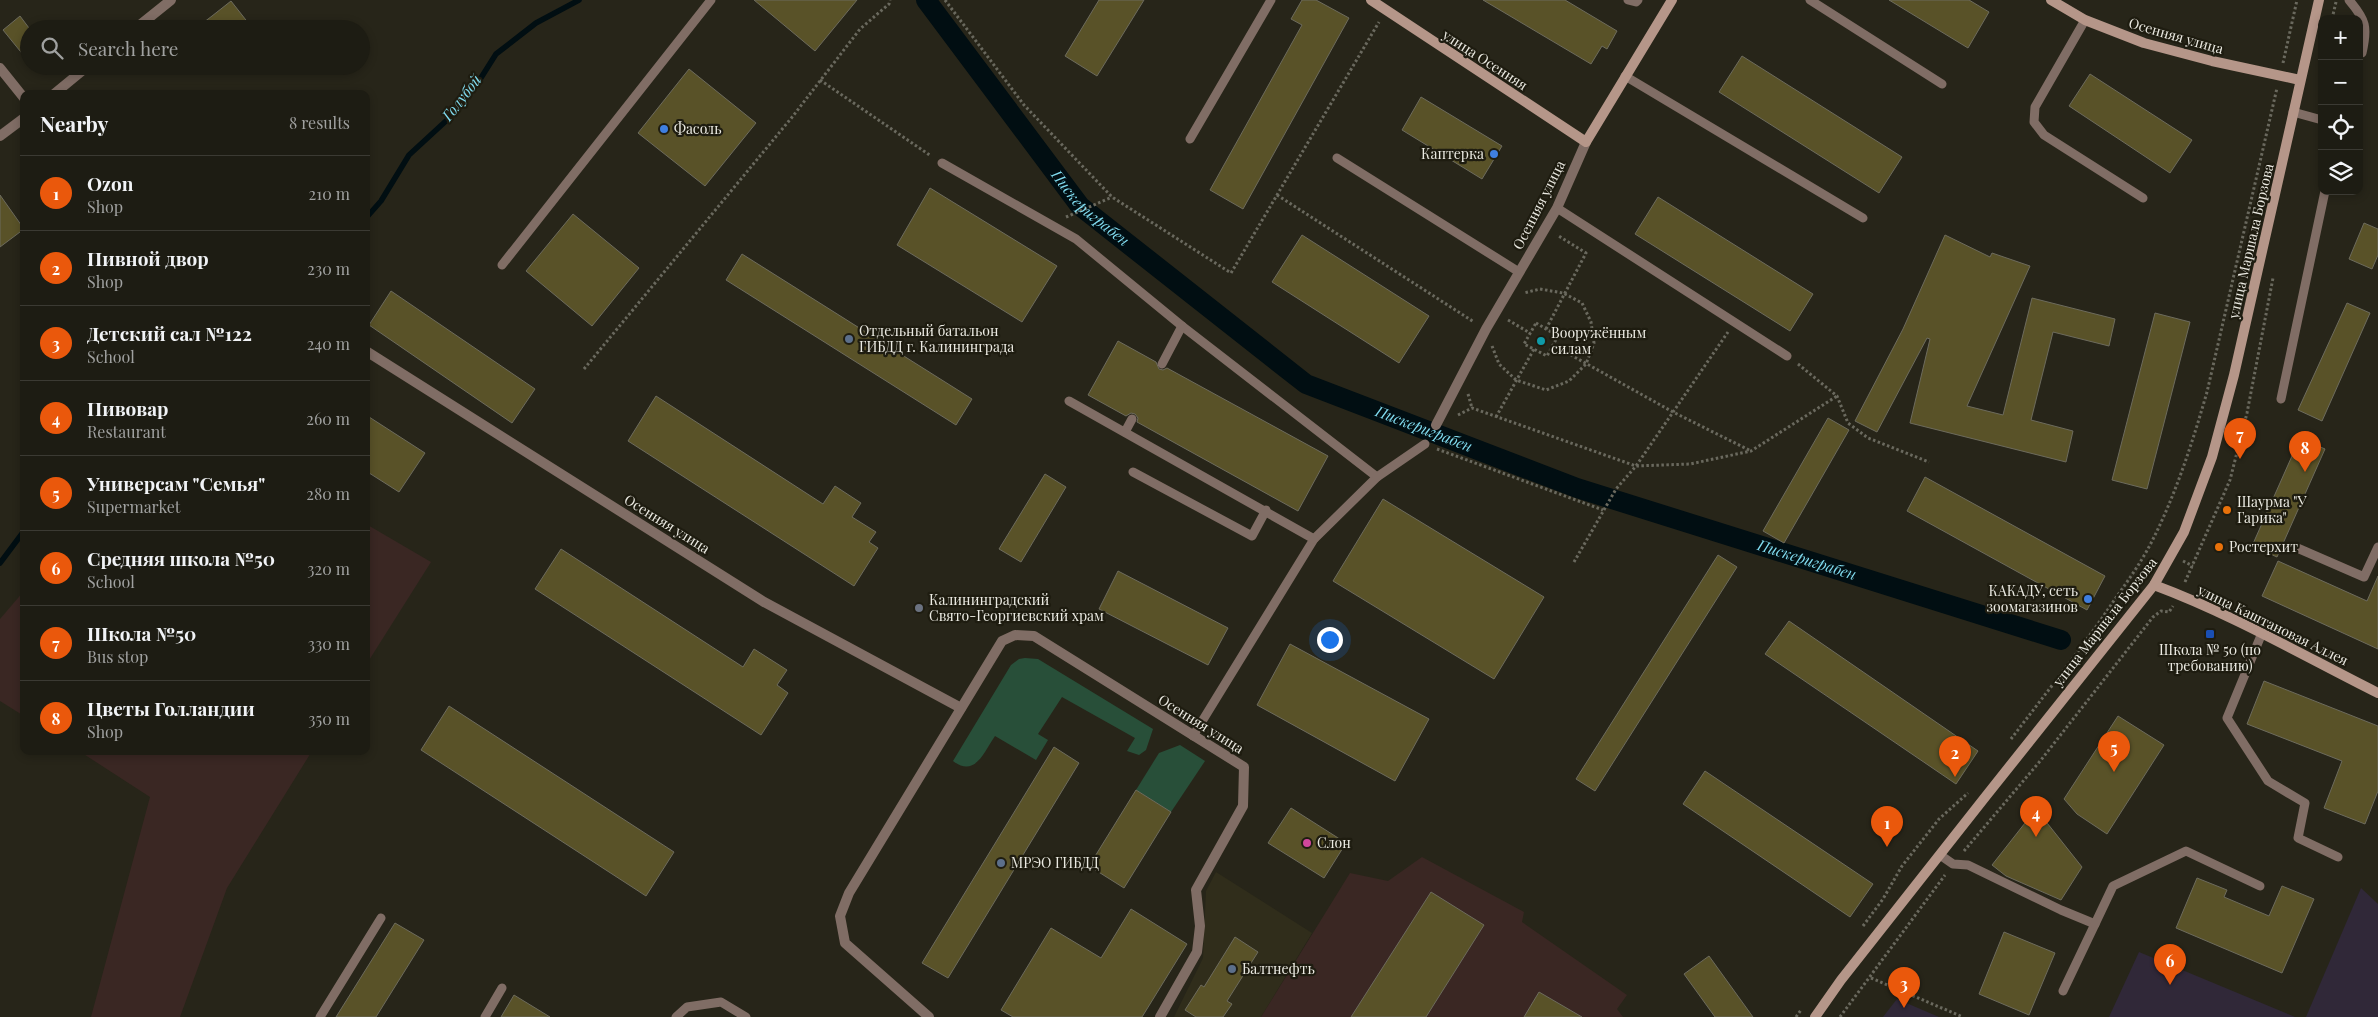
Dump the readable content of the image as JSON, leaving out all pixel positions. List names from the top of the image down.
{
  "streets": {
    "main road": [
      "Осенняя улица",
      "улица Осенняя",
      "улица Маршала Борзова",
      "улица Каштановая Аллея"
    ]
  },
  "crossings": [
    ["Осенняя улица", "улица Осенняя"],
    ["Осенняя улица", "улица Маршала Борзова"],
    ["улица Маршала Борзова", "улица Каштановая Аллея"]
  ],
  "water": ["Голубой", "Пискериграбен"],
  "places": {
    "other": [
      "Фасоль",
      "Каптерка",
      "Отдельный батальон ГИБДД г. Калининграда",
      "Вооружённым силам",
      "Шаурма \"У Гарика\"",
      "Ростерхит",
      "КАКАДУ, сеть зоомагазинов",
      "Калининградский Свято-Георгиевский храм",
      "Слон",
      "МРЭО ГИБДД",
      "Балтнефть"
    ],
    "transit": ["Школа № 50 (по требованию)"]
  },
  "page": {
    "map_buttons": ["+", "−"],
    "search": "Search here",
    "heading": ["Nearby", "8 results"],
    "list": [
      {
        "mark": "1",
        "name": "Ozon",
        "note": "Shop",
        "value": "210 m"
      },
      {
        "mark": "2",
        "name": "Пивной двор",
        "note": "Shop",
        "value": "230 m"
      },
      {
        "mark": "3",
        "name": "Детский сал №122",
        "note": "School",
        "value": "240 m"
      },
      {
        "mark": "4",
        "name": "Пивовар",
        "note": "Restaurant",
        "value": "260 m"
      },
      {
        "mark": "5",
        "name": "Универсам \"Семья\"",
        "note": "Supermarket",
        "value": "280 m"
      },
      {
        "mark": "6",
        "name": "Средняя школа №50",
        "note": "School",
        "value": "320 m"
      },
      {
        "mark": "7",
        "name": "Школа №50",
        "note": "Bus stop",
        "value": "330 m"
      },
      {
        "mark": "8",
        "name": "Цветы Голландии",
        "note": "Shop",
        "value": "350 m"
      }
    ],
    "pins": [
      "7",
      "8",
      "5",
      "2",
      "4",
      "1",
      "6",
      "3"
    ]
  }
}
